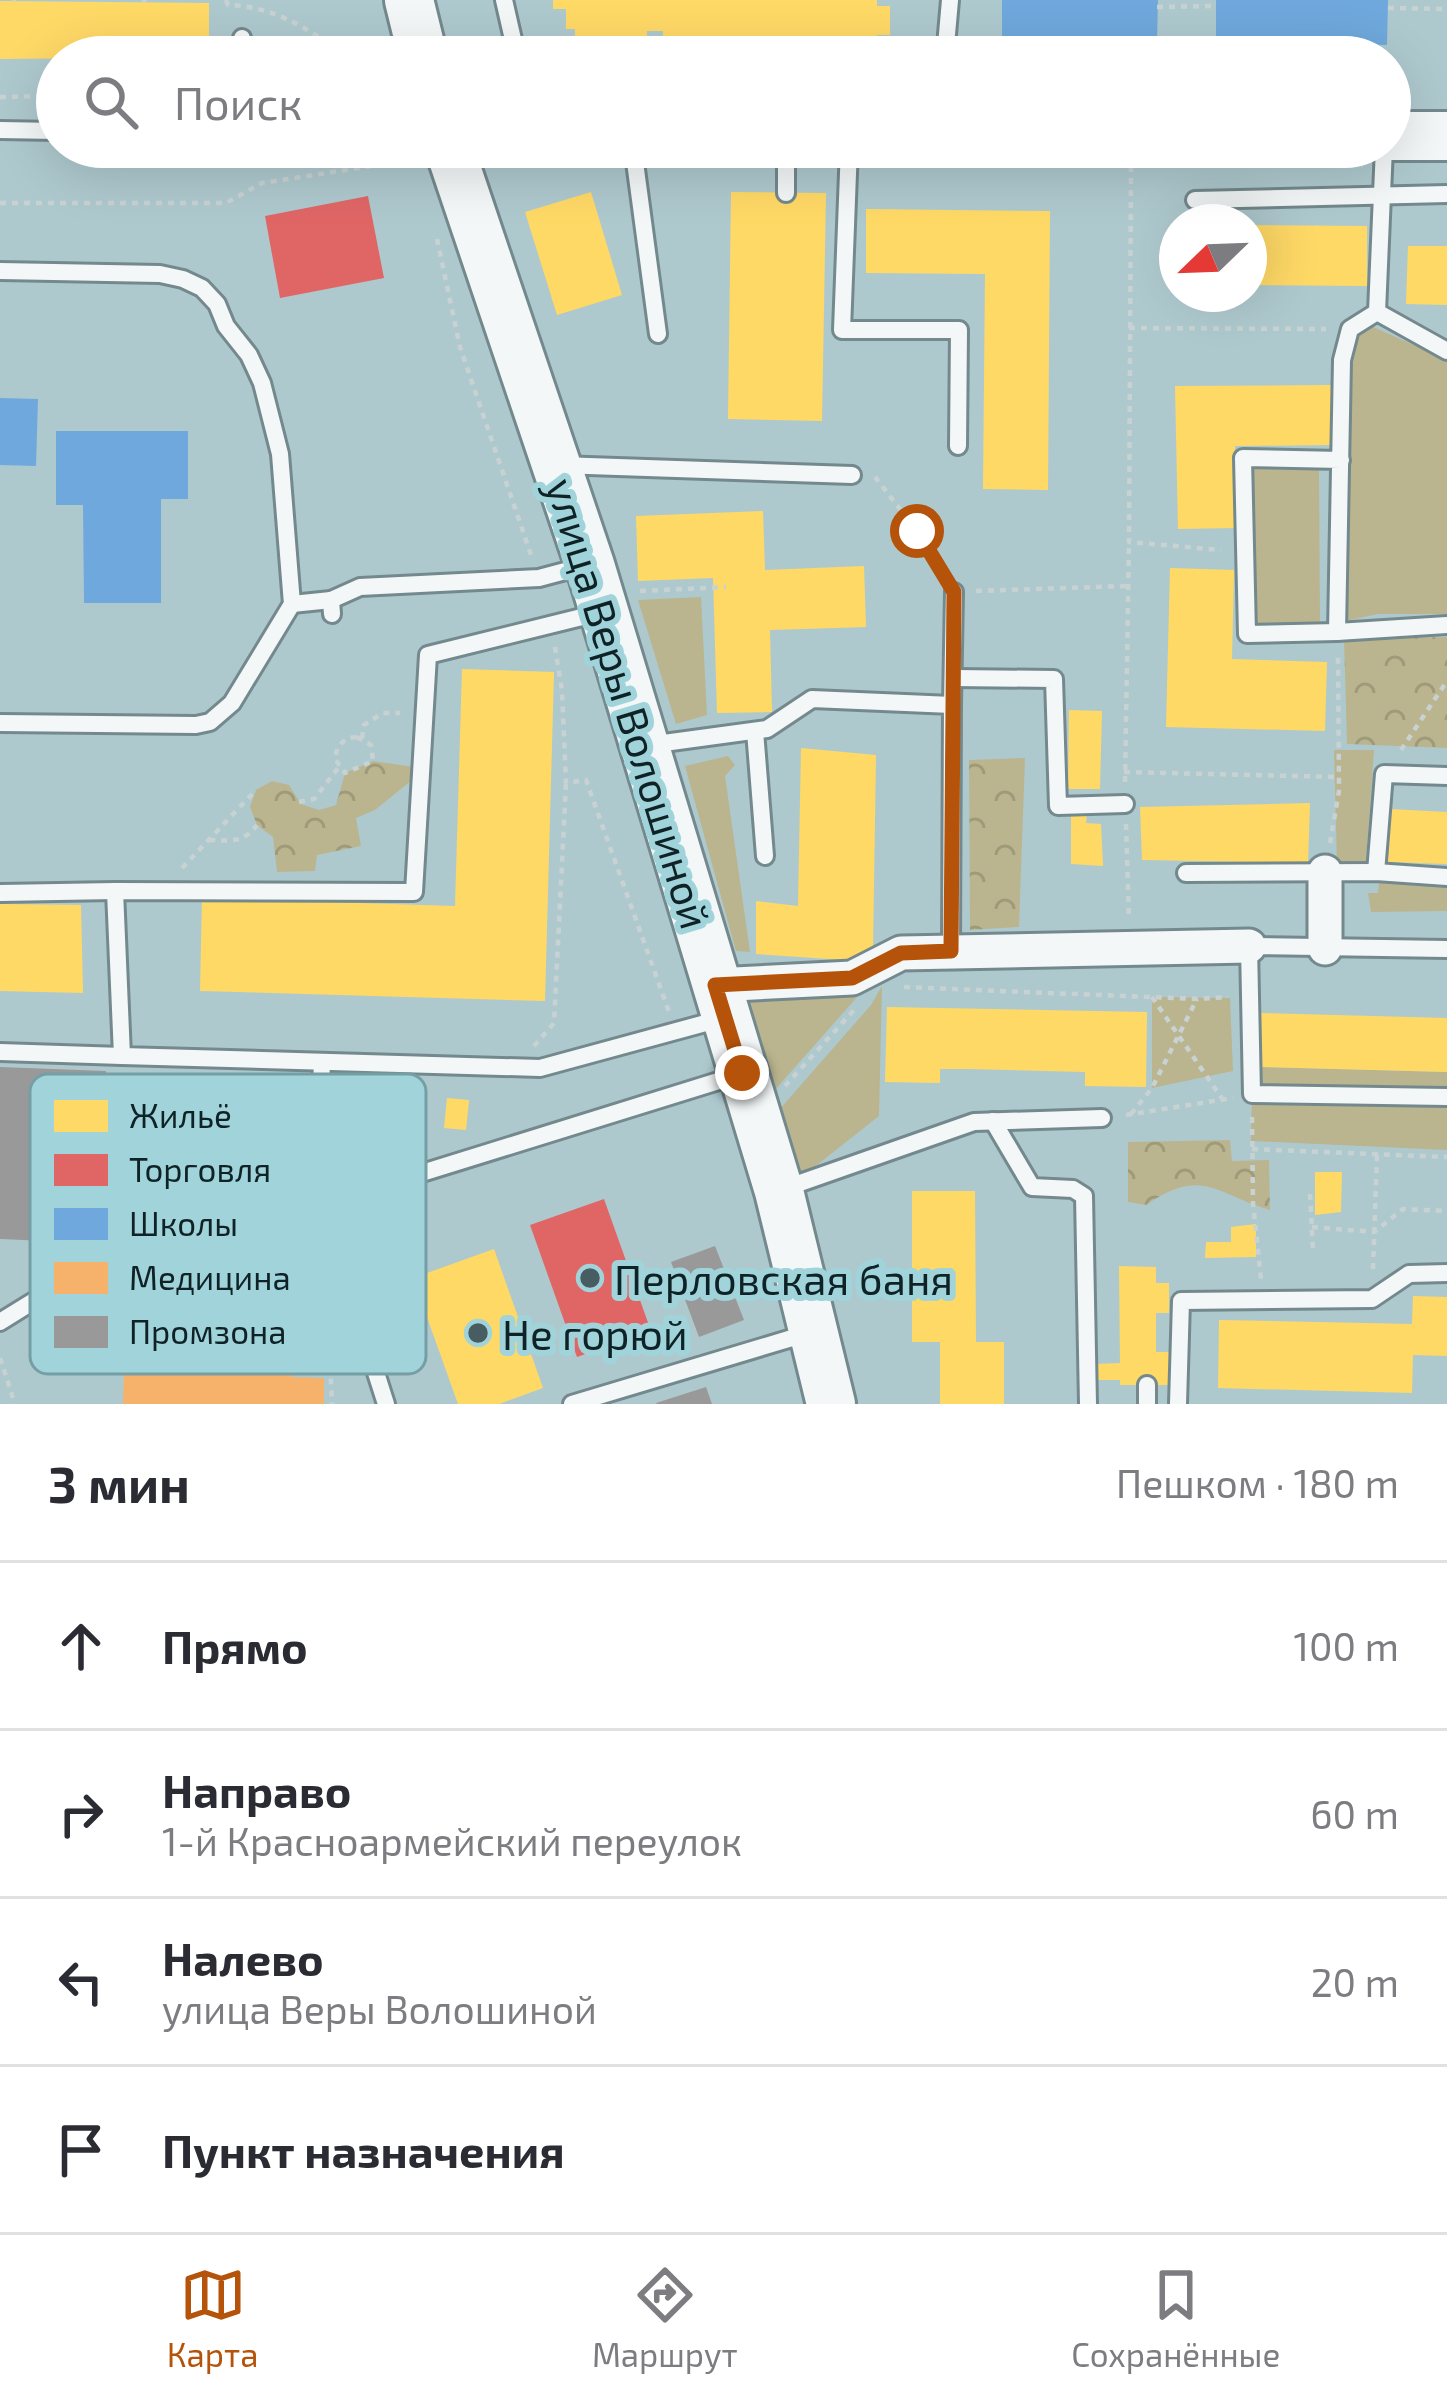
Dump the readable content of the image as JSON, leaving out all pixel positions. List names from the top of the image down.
{
  "streets": {
    "street": ["улица Веры Волошиной"]
  },
  "places": ["Перловская баня", "Не горюй"],
  "legend": [
    "Жильё",
    "Торговля",
    "Школы",
    "Медицина",
    "Промзона"
  ],
  "north": "bottom left",
  "page": {
    "search": "Поиск",
    "heading": ["3 мин", "Пешком · 180 m"],
    "list": [
      ["Прямо", "100 m"],
      ["Направо", "1-й Красноармейский переулок", "60 m"],
      ["Налево", "улица Веры Волошиной", "20 m"],
      "Пункт назначения"
    ],
    "nav": ["Карта", "Маршрут", "Сохранённые"]
  }
}
